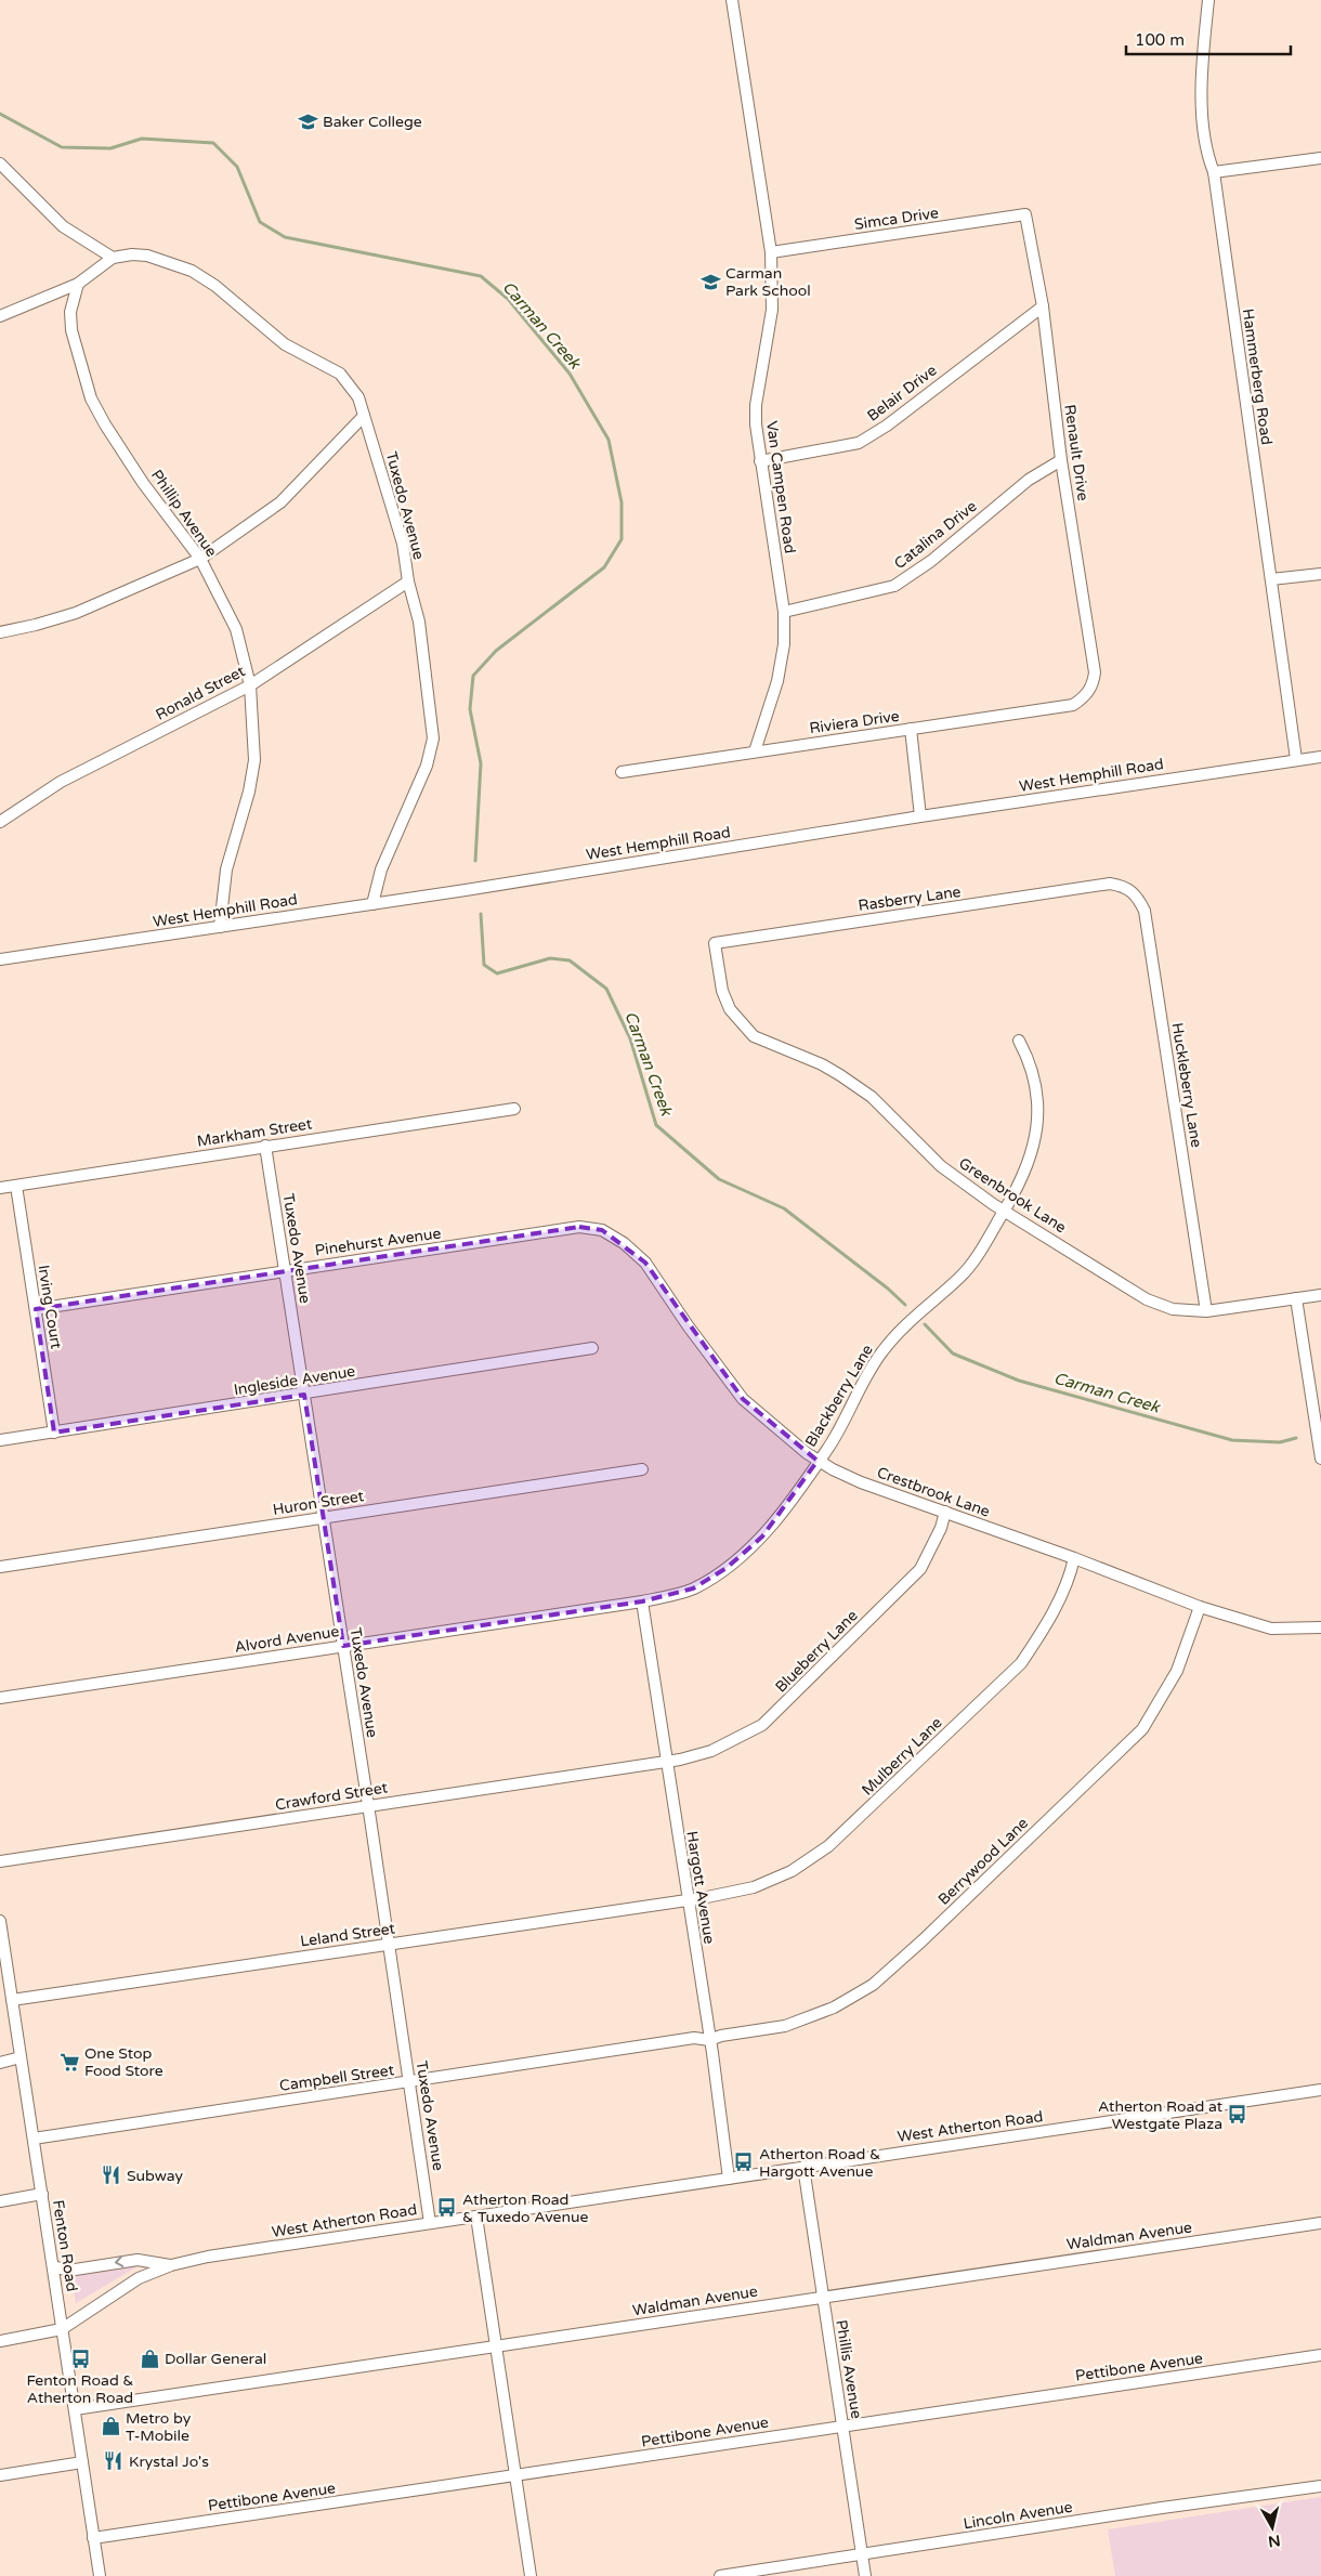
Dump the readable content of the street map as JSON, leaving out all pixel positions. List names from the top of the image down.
{
  "streets": {
    "street": [
      "Simca Drive",
      "Hammerberg Road",
      "Belair Drive",
      "Renault Drive",
      "Van Campen Road",
      "Tuxedo Avenue",
      "Phillip Avenue",
      "Catalina Drive",
      "Ronald Street",
      "Riviera Drive",
      "West Hemphill Road",
      "Rasberry Lane",
      "Huckleberry Lane",
      "Markham Street",
      "Greenbrook Lane",
      "Pinehurst Avenue",
      "Irving Court",
      "Ingleside Avenue",
      "Blackberry Lane",
      "Crestbrook Lane",
      "Huron Street",
      "Alvord Avenue",
      "Blueberry Lane",
      "Mulberry Lane",
      "Crawford Street",
      "Berrywood Lane",
      "Hargott Avenue",
      "Leland Street",
      "Campbell Street",
      "West Atherton Road",
      "Waldman Avenue",
      "Fenton Road",
      "Pettibone Avenue",
      "Phillis Avenue",
      "Lincoln Avenue"
    ]
  },
  "crossings": [
    ["Simca Drive", "Renault Drive"],
    ["Simca Drive", "Van Campen Road"],
    ["Hammerberg Road", "West Hemphill Road"],
    ["Belair Drive", "Renault Drive"],
    ["Belair Drive", "Van Campen Road"],
    ["Renault Drive", "Catalina Drive"],
    ["Renault Drive", "Riviera Drive"],
    ["Van Campen Road", "Catalina Drive"],
    ["Van Campen Road", "Riviera Drive"],
    ["Tuxedo Avenue", "Ronald Street"],
    ["Tuxedo Avenue", "West Hemphill Road"],
    ["Tuxedo Avenue", "Markham Street"],
    ["Tuxedo Avenue", "Pinehurst Avenue"],
    ["Tuxedo Avenue", "Ingleside Avenue"],
    ["Tuxedo Avenue", "Huron Street"],
    ["Tuxedo Avenue", "Alvord Avenue"],
    ["Tuxedo Avenue", "Crawford Street"],
    ["Tuxedo Avenue", "Leland Street"],
    ["Tuxedo Avenue", "Campbell Street"],
    ["Tuxedo Avenue", "West Atherton Road"],
    ["Phillip Avenue", "Ronald Street"],
    ["Phillip Avenue", "West Hemphill Road"],
    ["Rasberry Lane", "Huckleberry Lane"],
    ["Rasberry Lane", "Greenbrook Lane"],
    ["Huckleberry Lane", "Greenbrook Lane"],
    ["Markham Street", "Irving Court"],
    ["Greenbrook Lane", "Blackberry Lane"],
    ["Pinehurst Avenue", "Irving Court"],
    ["Pinehurst Avenue", "Crestbrook Lane"],
    ["Irving Court", "Ingleside Avenue"],
    ["Blackberry Lane", "Crestbrook Lane"],
    ["Blackberry Lane", "Alvord Avenue"],
    ["Blackberry Lane", "Hargott Avenue"],
    ["Crestbrook Lane", "Blueberry Lane"],
    ["Crestbrook Lane", "Mulberry Lane"],
    ["Crestbrook Lane", "Berrywood Lane"],
    ["Alvord Avenue", "Hargott Avenue"],
    ["Blueberry Lane", "Crawford Street"],
    ["Blueberry Lane", "Hargott Avenue"],
    ["Mulberry Lane", "Hargott Avenue"],
    ["Mulberry Lane", "Leland Street"],
    ["Crawford Street", "Hargott Avenue"],
    ["Berrywood Lane", "Hargott Avenue"],
    ["Berrywood Lane", "Campbell Street"],
    ["Hargott Avenue", "Leland Street"],
    ["Hargott Avenue", "Campbell Street"],
    ["Hargott Avenue", "West Atherton Road"],
    ["Leland Street", "Fenton Road"],
    ["Campbell Street", "Fenton Road"],
    ["West Atherton Road", "Fenton Road"],
    ["West Atherton Road", "Phillis Avenue"],
    ["Waldman Avenue", "Fenton Road"],
    ["Waldman Avenue", "Phillis Avenue"],
    ["Fenton Road", "Pettibone Avenue"],
    ["Pettibone Avenue", "Phillis Avenue"],
    ["Phillis Avenue", "Lincoln Avenue"]
  ],
  "water": ["Carman Creek"],
  "places": {
    "school or university": ["Baker College", "Carman Park School"],
    "supermarket": ["One Stop Food Store"],
    "bus stop": [
      "Atherton Road at Westgate Plaza",
      "Atherton Road & Hargott Avenue",
      "Atherton Road & Tuxedo Avenue",
      "Fenton Road & Atherton Road"
    ],
    "restaurant": ["Subway", "Krystal Jo's"],
    "shop": ["Dollar General", "Metro by T-Mobile"]
  },
  "scale_bar": "100 m",
  "north": "bottom"
}
